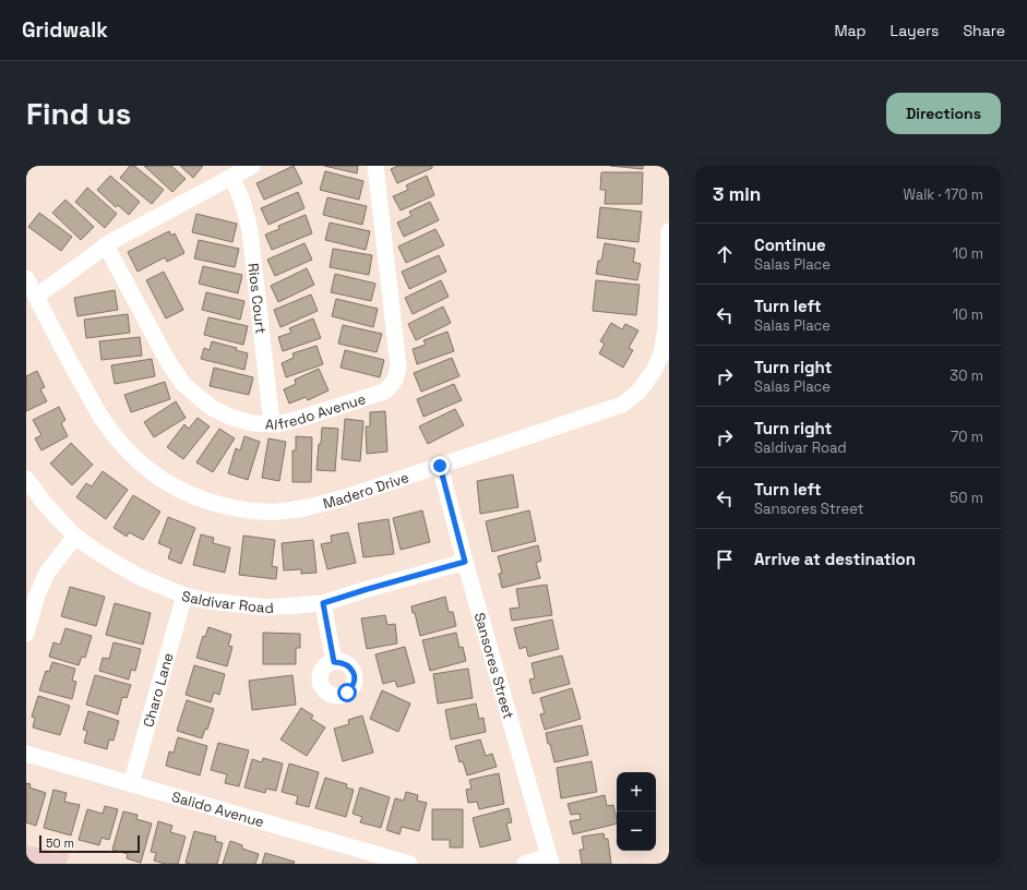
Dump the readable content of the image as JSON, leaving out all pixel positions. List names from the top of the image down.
{
  "streets": {
    "street": [
      "Rios Court",
      "Alfredo Avenue",
      "Madero Drive",
      "Saldivar Road",
      "Sansores Street",
      "Charo Lane",
      "Salido Avenue"
    ]
  },
  "crossings": [
    ["Rios Court", "Alfredo Avenue"],
    ["Madero Drive", "Sansores Street"],
    ["Saldivar Road", "Sansores Street"],
    ["Saldivar Road", "Charo Lane"],
    ["Charo Lane", "Salido Avenue"]
  ],
  "scale_bar": "50 m",
  "page": {
    "header": "Gridwalk",
    "nav": ["Map", "Layers", "Share"],
    "buttons": "Directions",
    "title": "Find us",
    "heading": ["3 min", "Walk · 170 m"],
    "list": [
      ["Continue", "Salas Place", "10 m"],
      ["Turn left", "Salas Place", "10 m"],
      ["Turn right", "Salas Place", "30 m"],
      ["Turn right", "Saldivar Road", "70 m"],
      ["Turn left", "Sansores Street", "50 m"],
      "Arrive at destination"
    ],
    "map_buttons": ["+", "−"],
    "scale": "50 m"
  }
}
